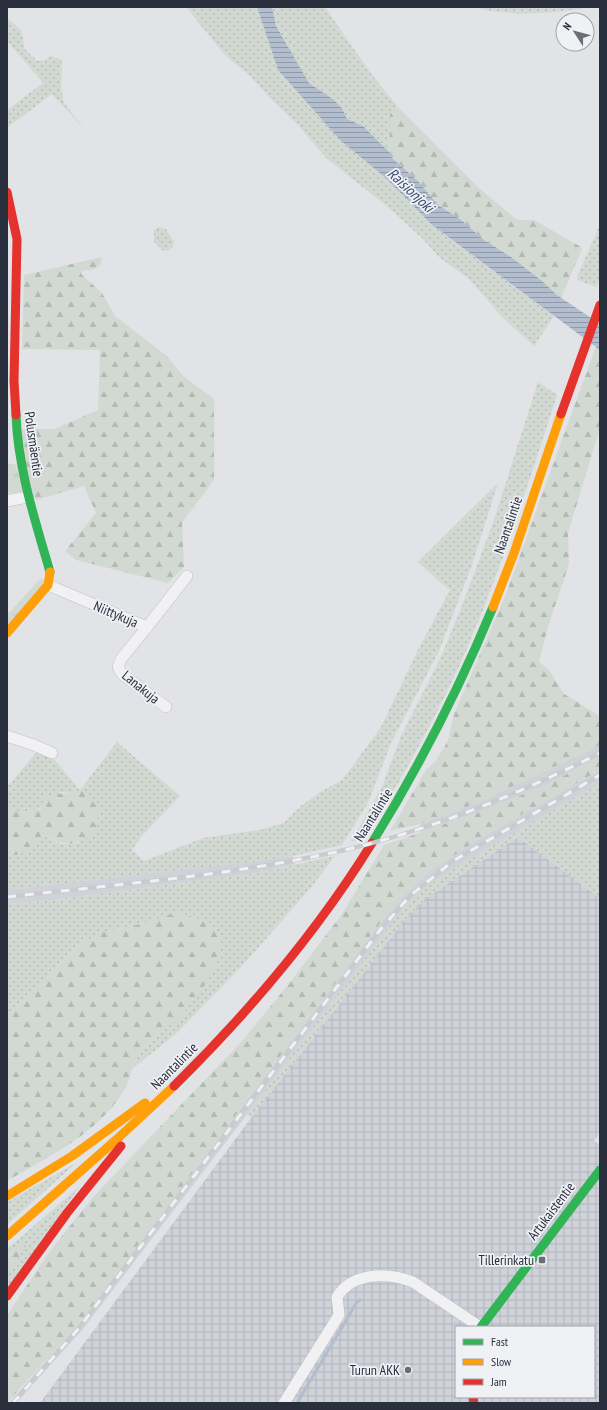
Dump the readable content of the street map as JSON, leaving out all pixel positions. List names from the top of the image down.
{
  "streets": {
    "main road": ["Polusmäentie", "Naantalintie", "Artukaistentie"],
    "street": ["Niittykuja", "Lanakuja"]
  },
  "crossings": [
    ["Polusmäentie", "Niittykuja"],
    ["Niittykuja", "Lanakuja"]
  ],
  "water": ["Raisionjoki"],
  "places": {
    "transit": ["Tillerinkatu"],
    "other": ["Turun AKK"]
  },
  "legend": ["Fast", "Slow", "Jam"],
  "north": "top left"
}
